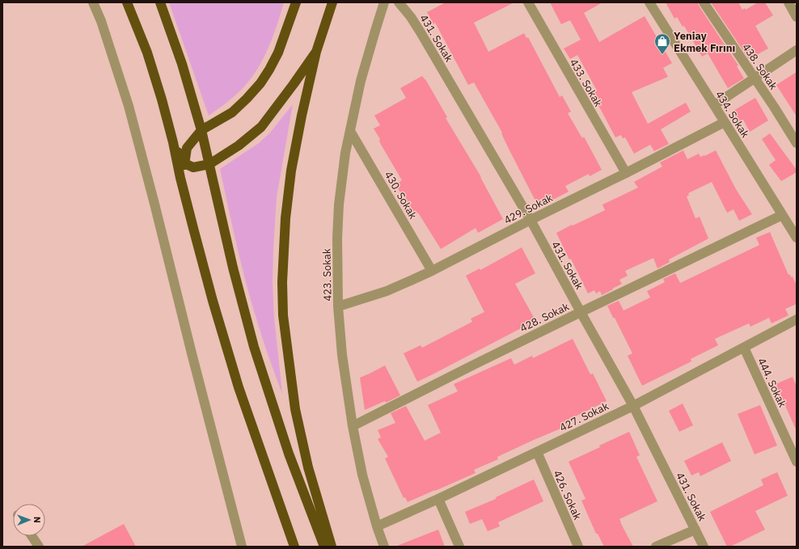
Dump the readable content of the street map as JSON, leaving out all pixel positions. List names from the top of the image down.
{
  "streets": {
    "street": [
      "431. Sokak",
      "438. Sokak",
      "433. Sokak",
      "434. Sokak",
      "430. Sokak",
      "429. Sokak",
      "423. Sokak",
      "428. Sokak",
      "444. Sokak",
      "427. Sokak",
      "426. Sokak"
    ]
  },
  "crossings": [
    ["431. Sokak", "429. Sokak"],
    ["431. Sokak", "428. Sokak"],
    ["431. Sokak", "427. Sokak"],
    ["433. Sokak", "429. Sokak"],
    ["434. Sokak", "429. Sokak"],
    ["434. Sokak", "428. Sokak"],
    ["430. Sokak", "429. Sokak"],
    ["430. Sokak", "423. Sokak"],
    ["429. Sokak", "423. Sokak"],
    ["423. Sokak", "428. Sokak"],
    ["423. Sokak", "427. Sokak"],
    ["444. Sokak", "427. Sokak"],
    ["427. Sokak", "426. Sokak"]
  ],
  "places": {
    "shop": ["Yeniay Ekmek Fırını"]
  },
  "north": "right"
}
